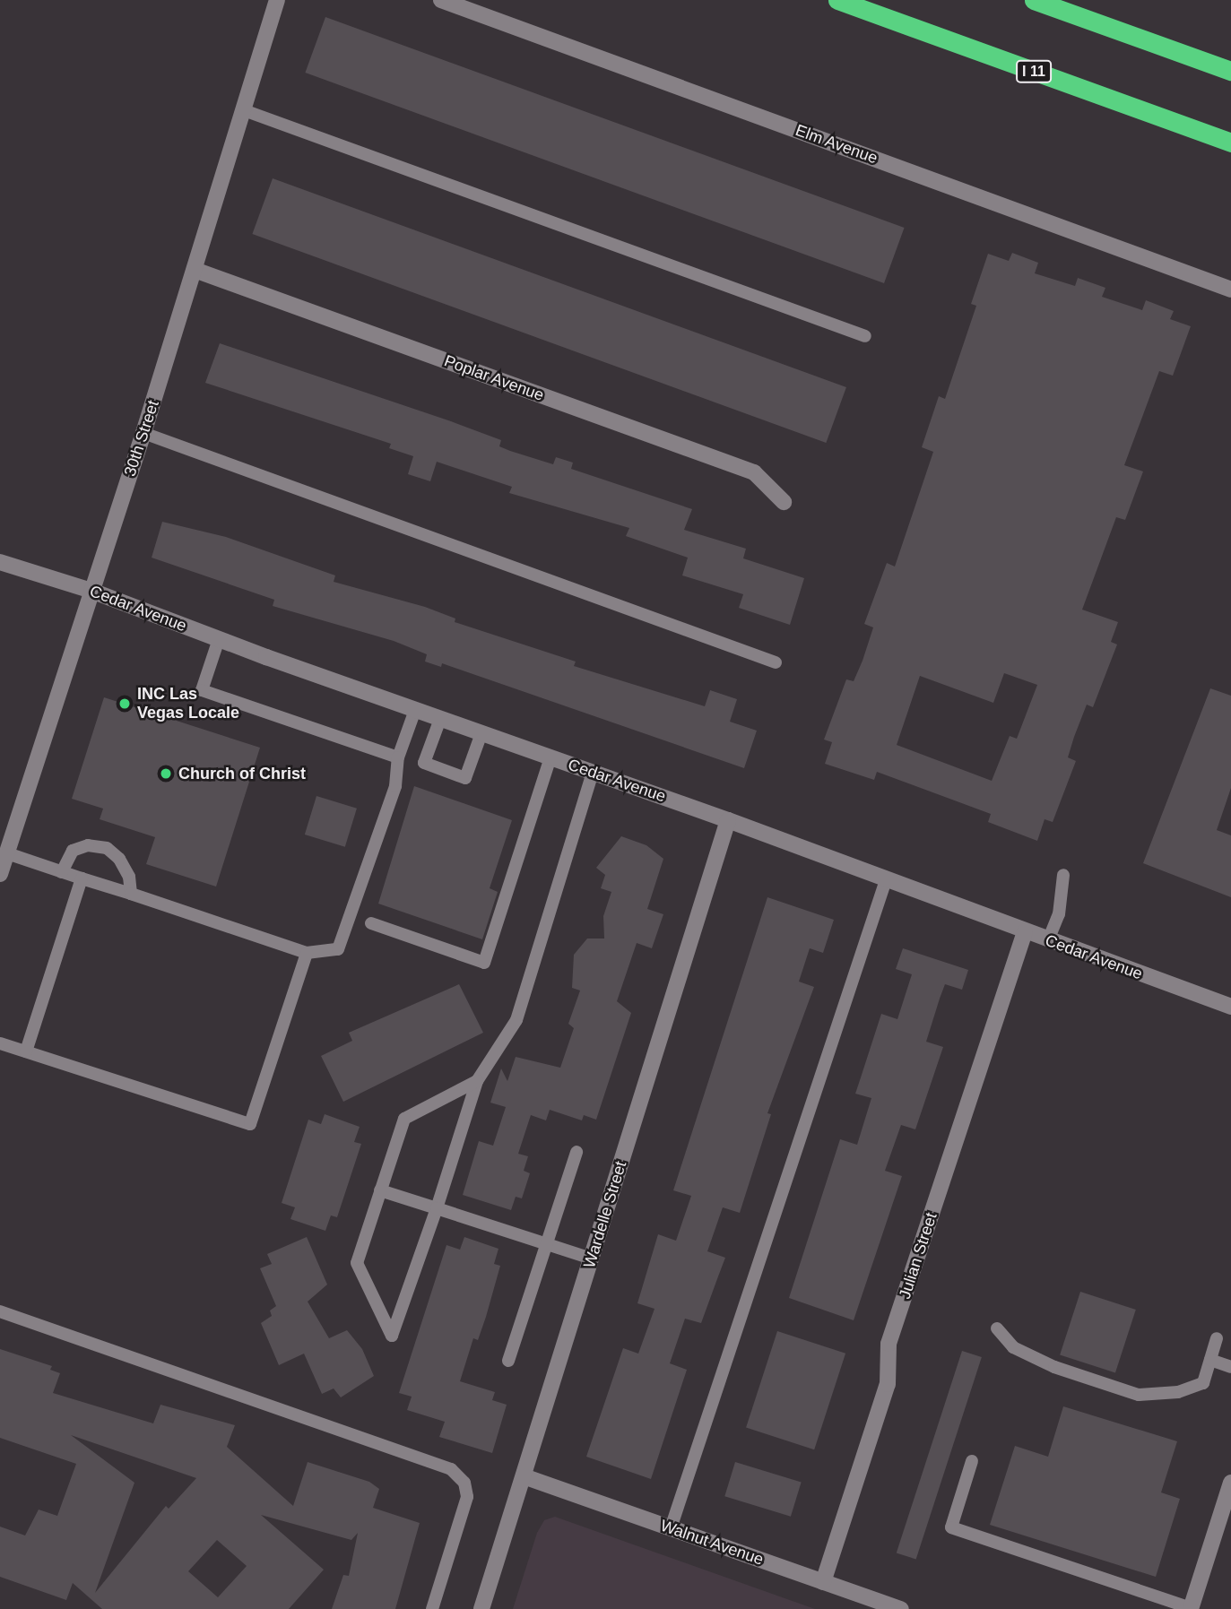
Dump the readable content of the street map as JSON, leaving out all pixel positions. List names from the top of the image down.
{
  "streets": {
    "highway": ["I 11"],
    "street": [
      "Elm Avenue",
      "Poplar Avenue",
      "30th Street",
      "Cedar Avenue",
      "Wardelle Street",
      "Julian Street",
      "Walnut Avenue"
    ]
  },
  "crossings": [
    ["Poplar Avenue", "30th Street"],
    ["30th Street", "Cedar Avenue"],
    ["Cedar Avenue", "Wardelle Street"],
    ["Cedar Avenue", "Julian Street"],
    ["Wardelle Street", "Walnut Avenue"],
    ["Julian Street", "Walnut Avenue"]
  ],
  "places": ["INC Las Vegas Locale", "Church of Christ"]
}
